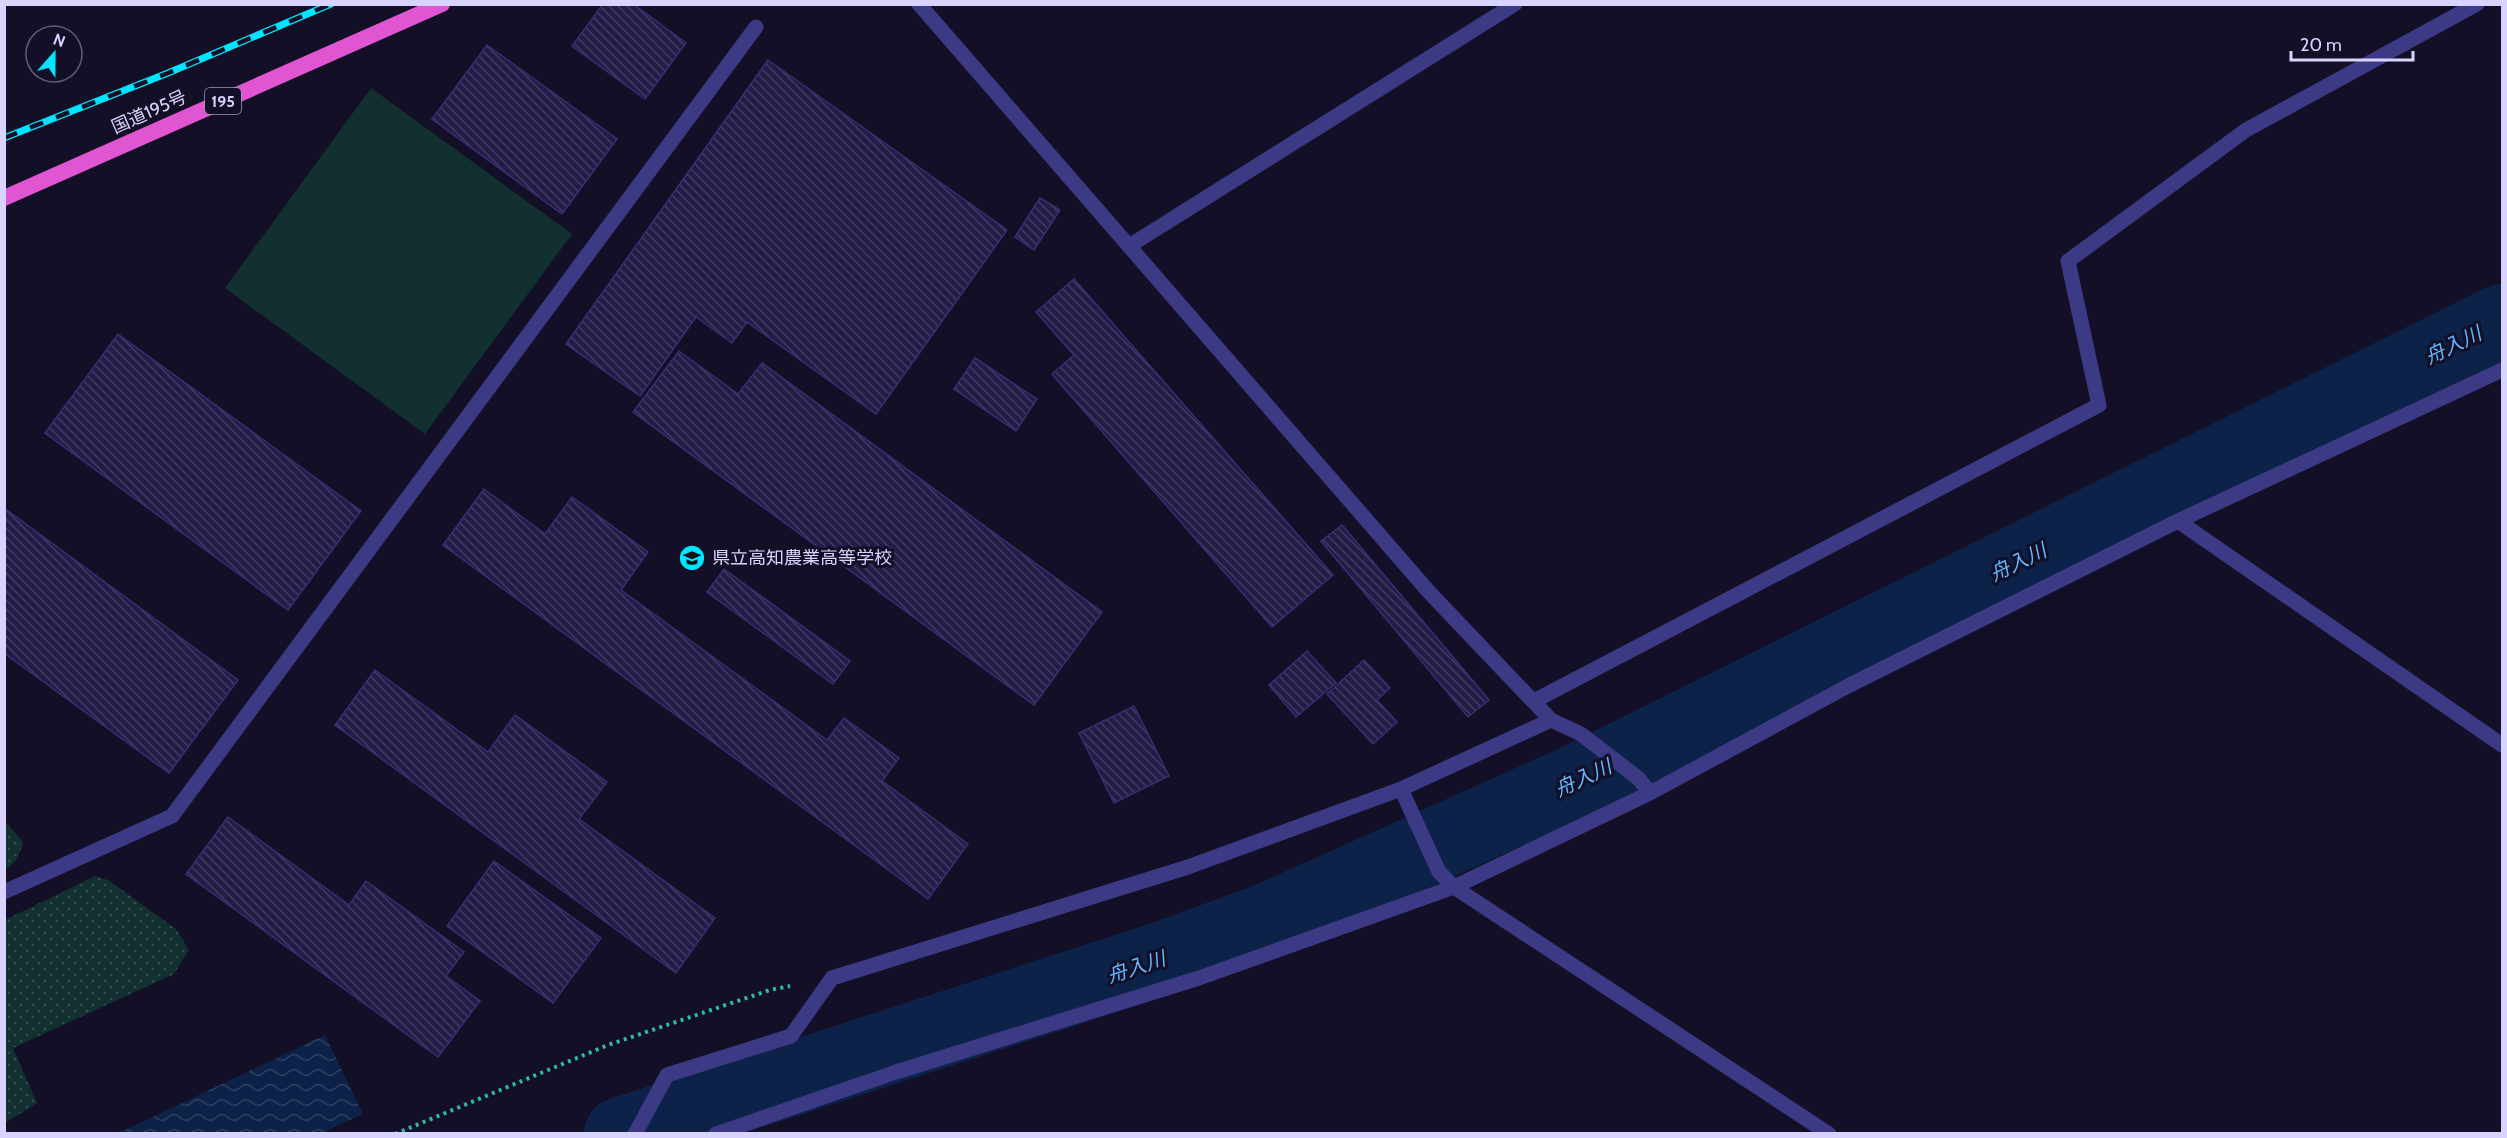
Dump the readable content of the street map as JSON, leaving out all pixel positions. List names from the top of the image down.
{
  "streets": {
    "highway": ["195", "国道195号"]
  },
  "water": ["舟入川"],
  "places": {
    "school or university": ["県立高知農業高等学校"]
  },
  "scale_bar": "20 m",
  "north": "top"
}
